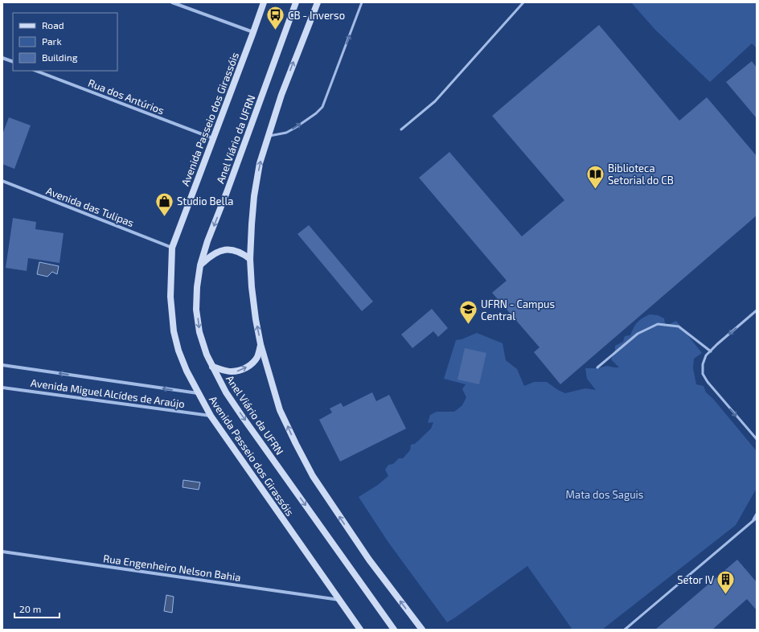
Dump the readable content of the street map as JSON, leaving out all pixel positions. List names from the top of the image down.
{
  "streets": {
    "main road": ["Avenida Passeio dos Girassóis", "Anel Viário da UFRN"],
    "street": [
      "Rua dos Antúrios",
      "Avenida das Tulipas",
      "Avenida Miguel Alcídes de Araújo",
      "Rua Engenheiro Nelson Bahia"
    ]
  },
  "crossings": [
    ["Rua dos Antúrios", "Avenida Passeio dos Girassóis"],
    ["Avenida Passeio dos Girassóis", "Avenida das Tulipas"],
    ["Avenida Passeio dos Girassóis", "Avenida Miguel Alcídes de Araújo"],
    ["Avenida Passeio dos Girassóis", "Rua Engenheiro Nelson Bahia"]
  ],
  "parks": ["Mata dos Saguis"],
  "places": {
    "bus stop": ["CB - Inverso"],
    "library": ["Biblioteca Setorial do CB"],
    "shop": ["Studio Bella"],
    "school or university": ["UFRN - Campus Central"],
    "building": ["Setor IV"]
  },
  "legend": ["Road", "Park", "Building"],
  "scale_bar": "20 m"
}
